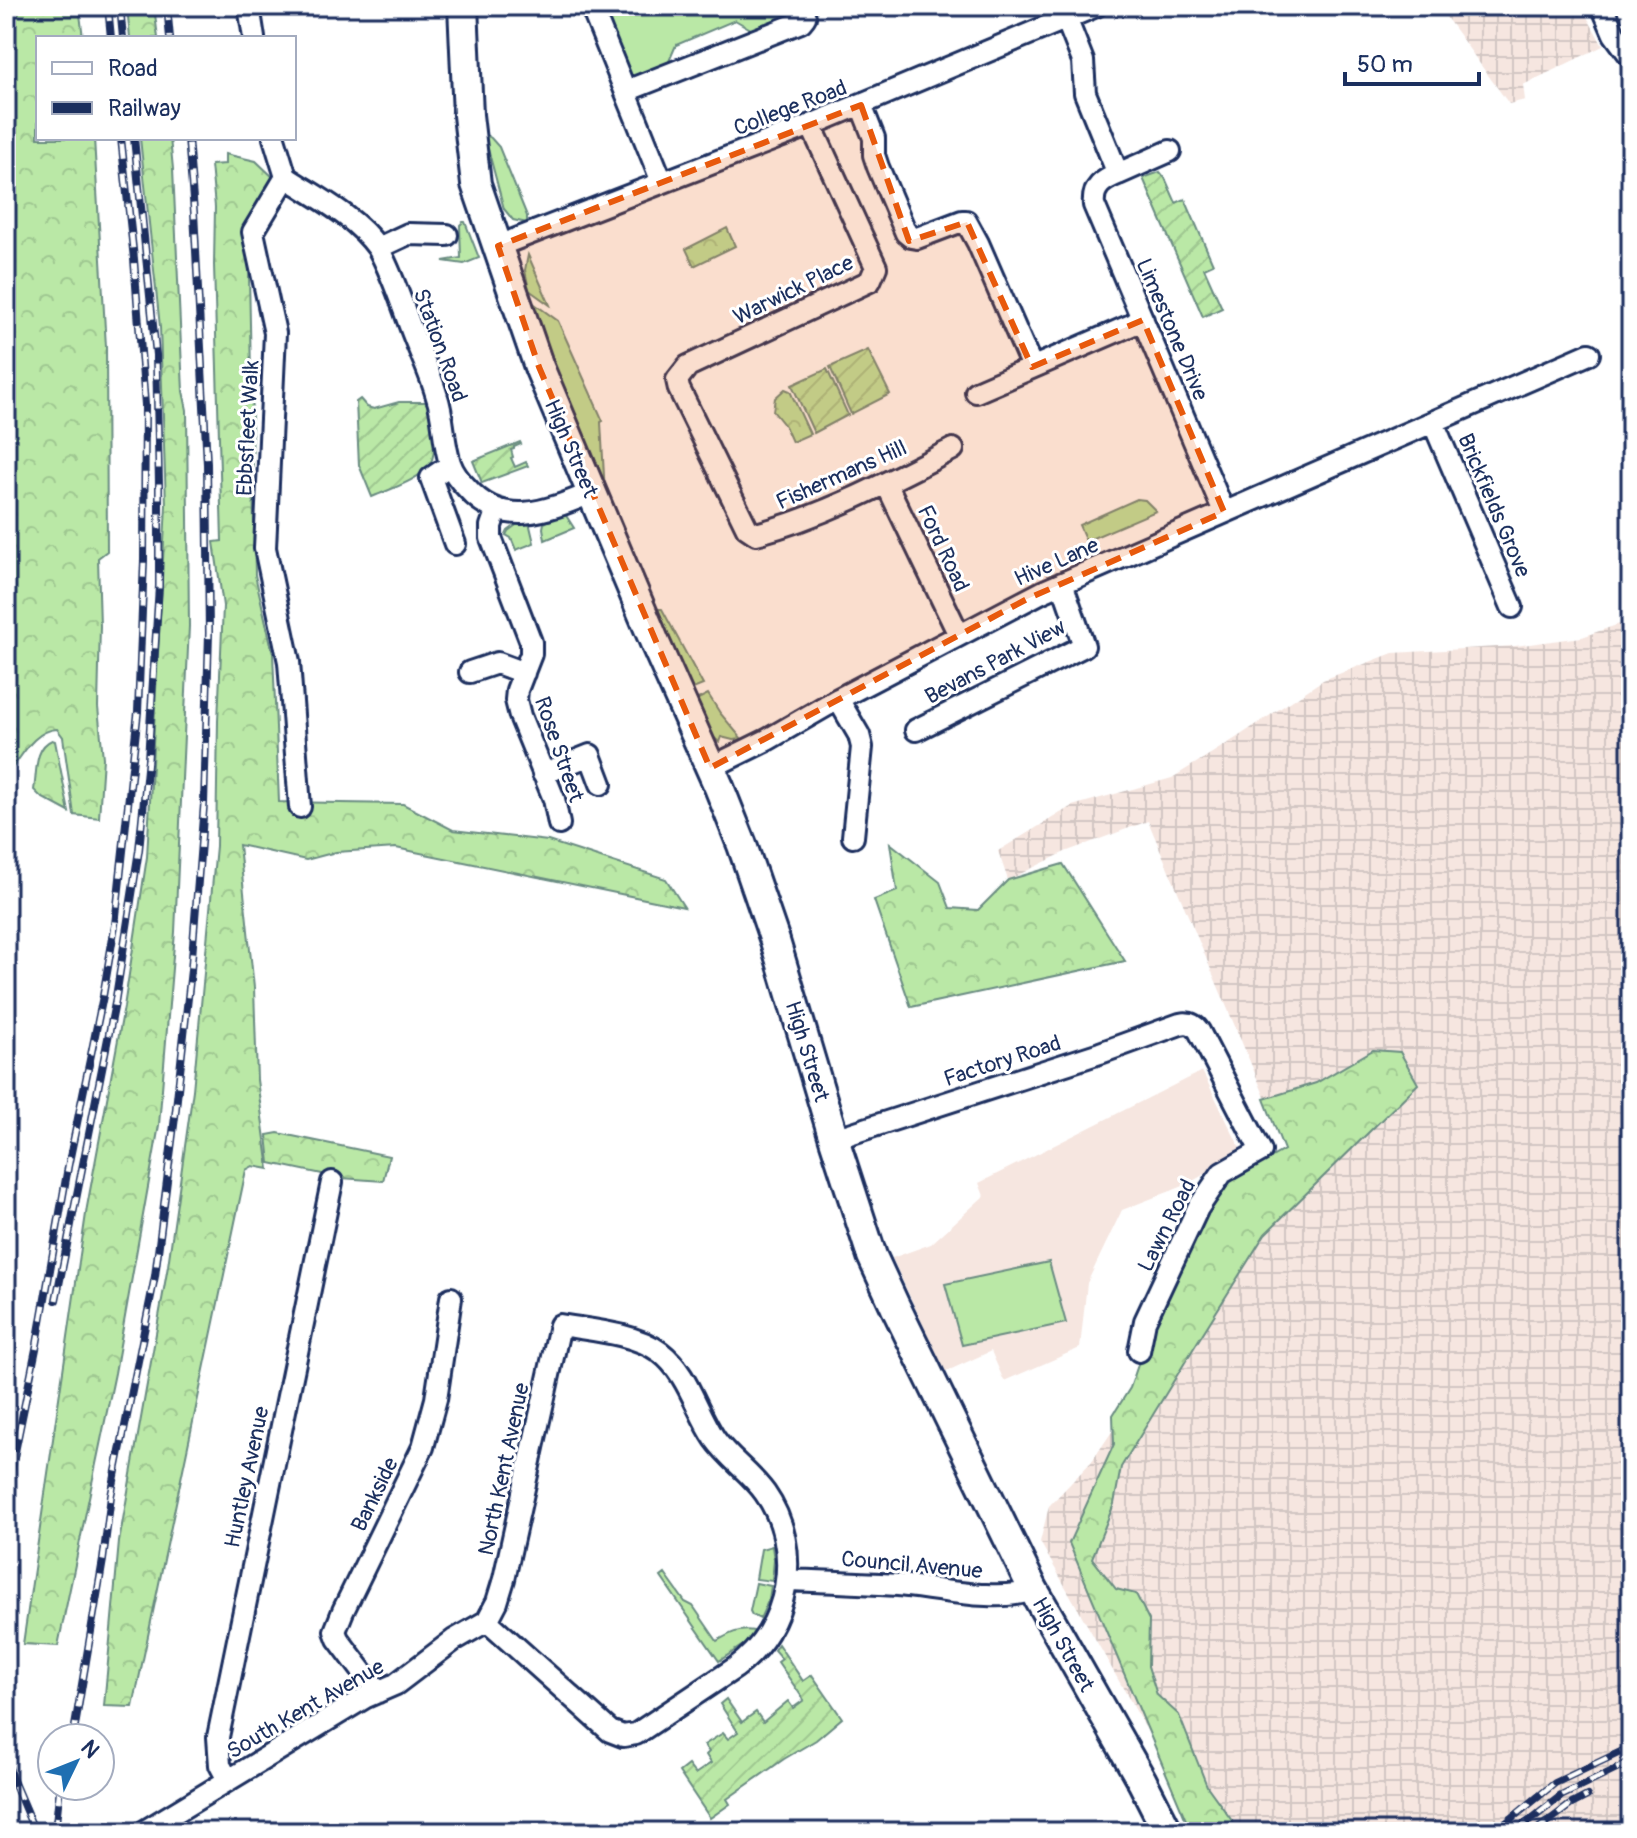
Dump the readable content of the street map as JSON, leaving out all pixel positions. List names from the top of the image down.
{
  "streets": {
    "main road": ["High Street"],
    "street": [
      "College Road",
      "Warwick Place",
      "Limestone Drive",
      "Station Road",
      "Ebbsfleet Walk",
      "Fishermans Hill",
      "Brickfields Grove",
      "Ford Road",
      "Hive Lane",
      "Bevans Park View",
      "Rose Street",
      "Factory Road",
      "Lawn Road",
      "North Kent Avenue",
      "Huntley Avenue",
      "Bankside",
      "Council Avenue",
      "South Kent Avenue"
    ]
  },
  "crossings": [
    ["College Road", "Warwick Place"],
    ["College Road", "High Street"],
    ["Warwick Place", "Fishermans Hill"],
    ["Limestone Drive", "Hive Lane"],
    ["Station Road", "Rose Street"],
    ["High Street", "Hive Lane"],
    ["High Street", "Factory Road"],
    ["High Street", "Council Avenue"],
    ["Fishermans Hill", "Ford Road"],
    ["Brickfields Grove", "Hive Lane"],
    ["Ford Road", "Hive Lane"],
    ["Hive Lane", "Bevans Park View"],
    ["Factory Road", "Lawn Road"],
    ["North Kent Avenue", "Council Avenue"],
    ["North Kent Avenue", "South Kent Avenue"],
    ["Huntley Avenue", "South Kent Avenue"],
    ["Bankside", "South Kent Avenue"]
  ],
  "legend": ["Road", "Railway"],
  "scale_bar": "50 m",
  "north": "top right"
}
